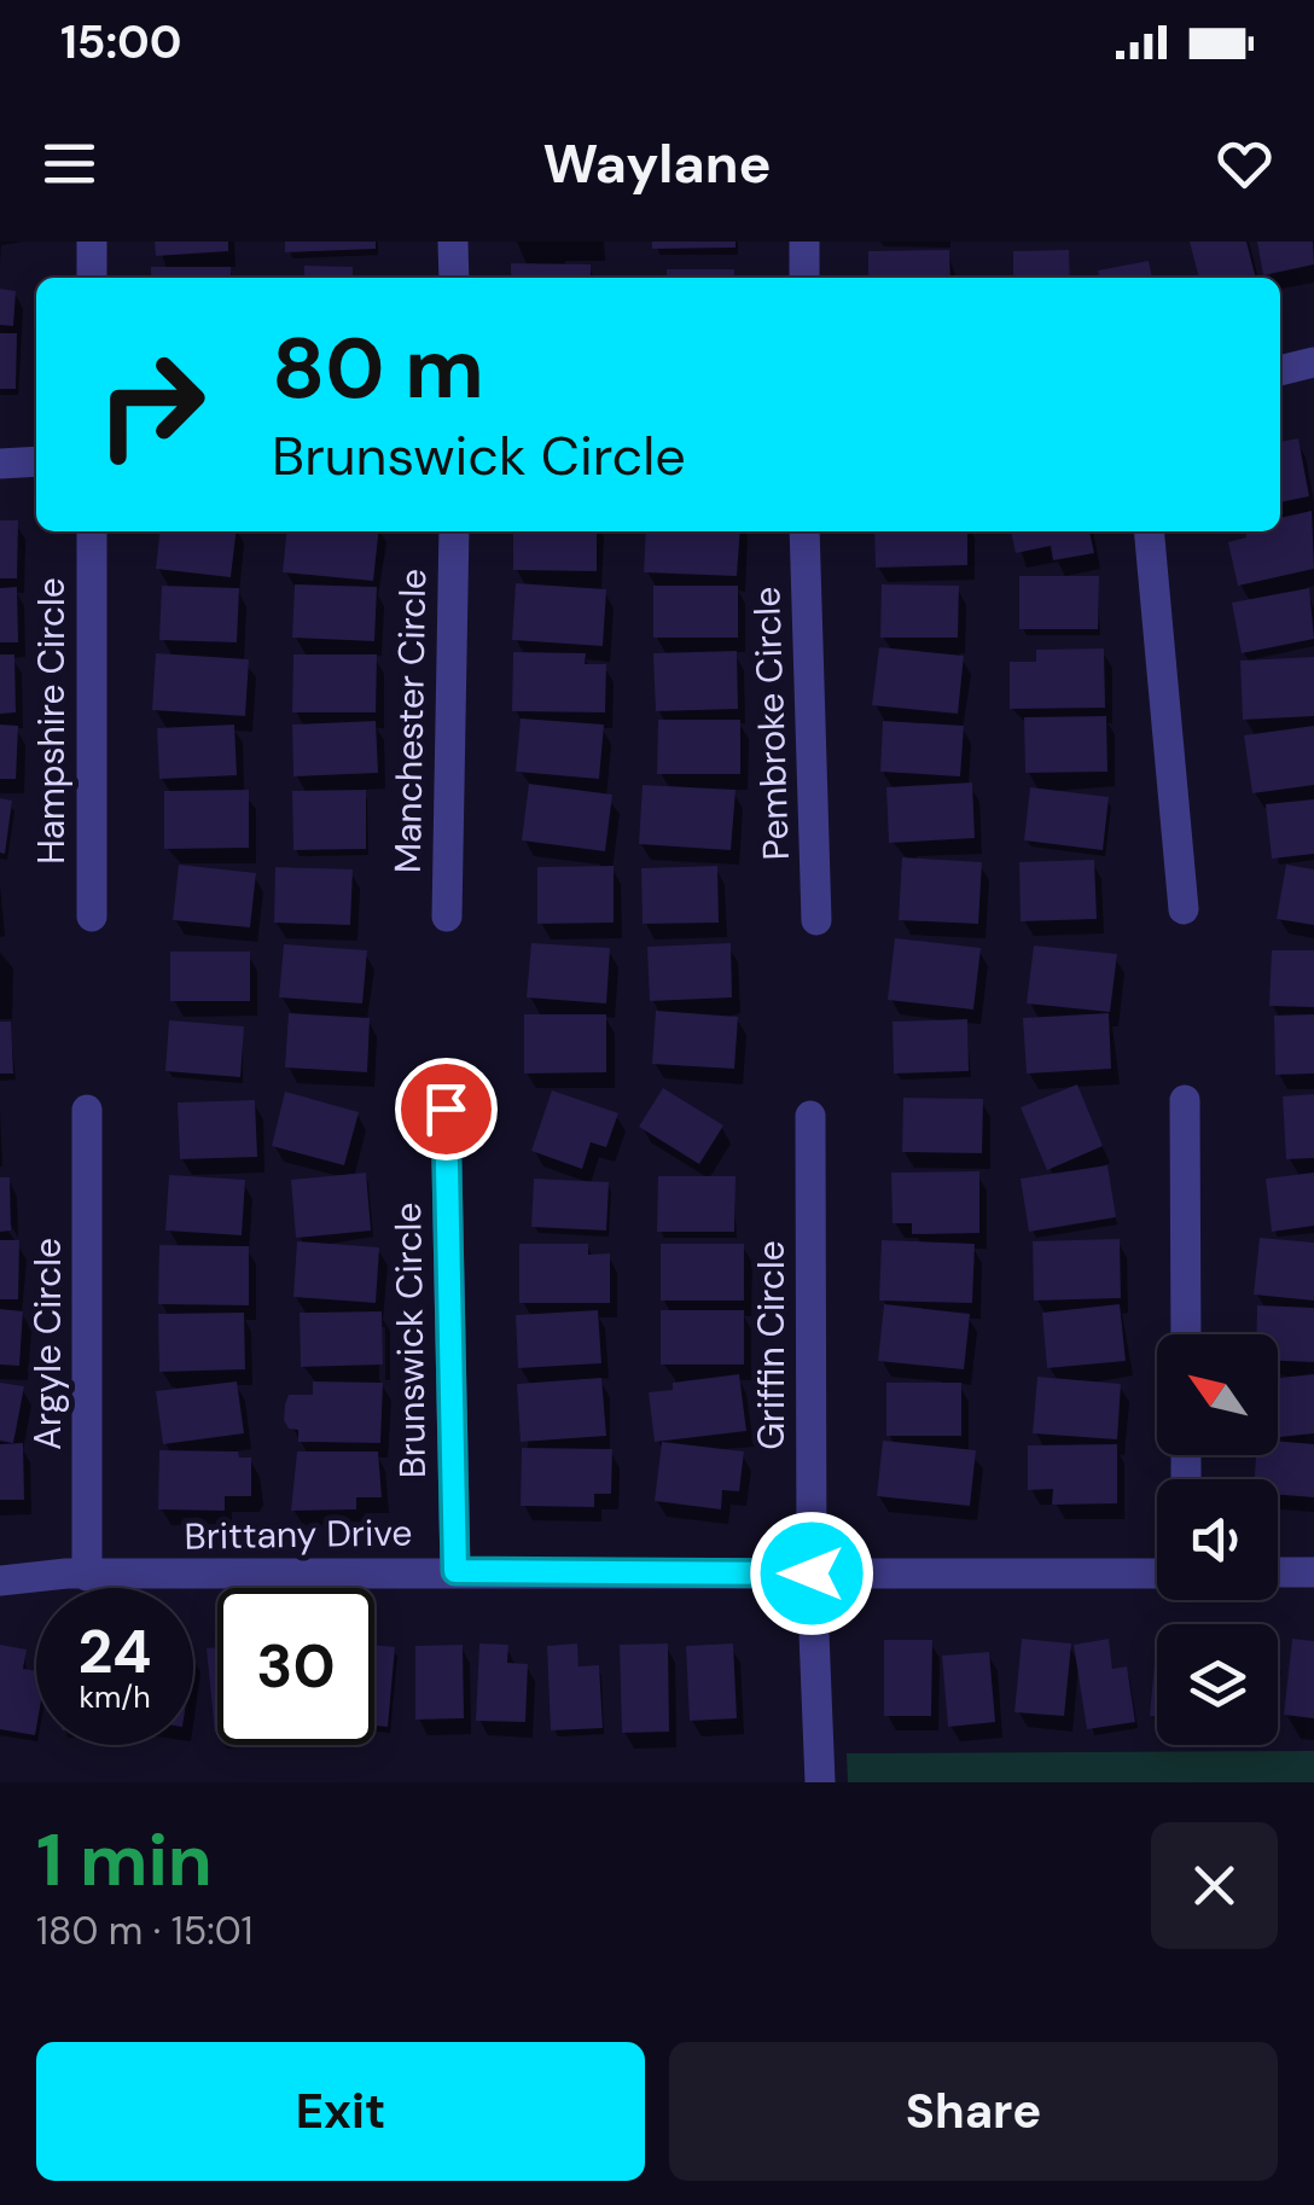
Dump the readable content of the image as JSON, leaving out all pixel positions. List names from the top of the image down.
{
  "streets": {
    "street": [
      "Hampshire Circle",
      "Manchester Circle",
      "Pembroke Circle",
      "Brunswick Circle",
      "Argyle Circle",
      "Griffin Circle",
      "Brittany Drive"
    ]
  },
  "crossings": [
    ["Brunswick Circle", "Brittany Drive"],
    ["Argyle Circle", "Brittany Drive"],
    ["Griffin Circle", "Brittany Drive"]
  ],
  "north": "top left",
  "page": {
    "status": "15:00",
    "header": "Waylane",
    "turn": ["80 m", "Brunswick Circle"],
    "speed": "24 km/h",
    "limit": "30",
    "heading": ["1 min", "180 m · 15:01"],
    "buttons": ["Exit", "Share"]
  }
}
